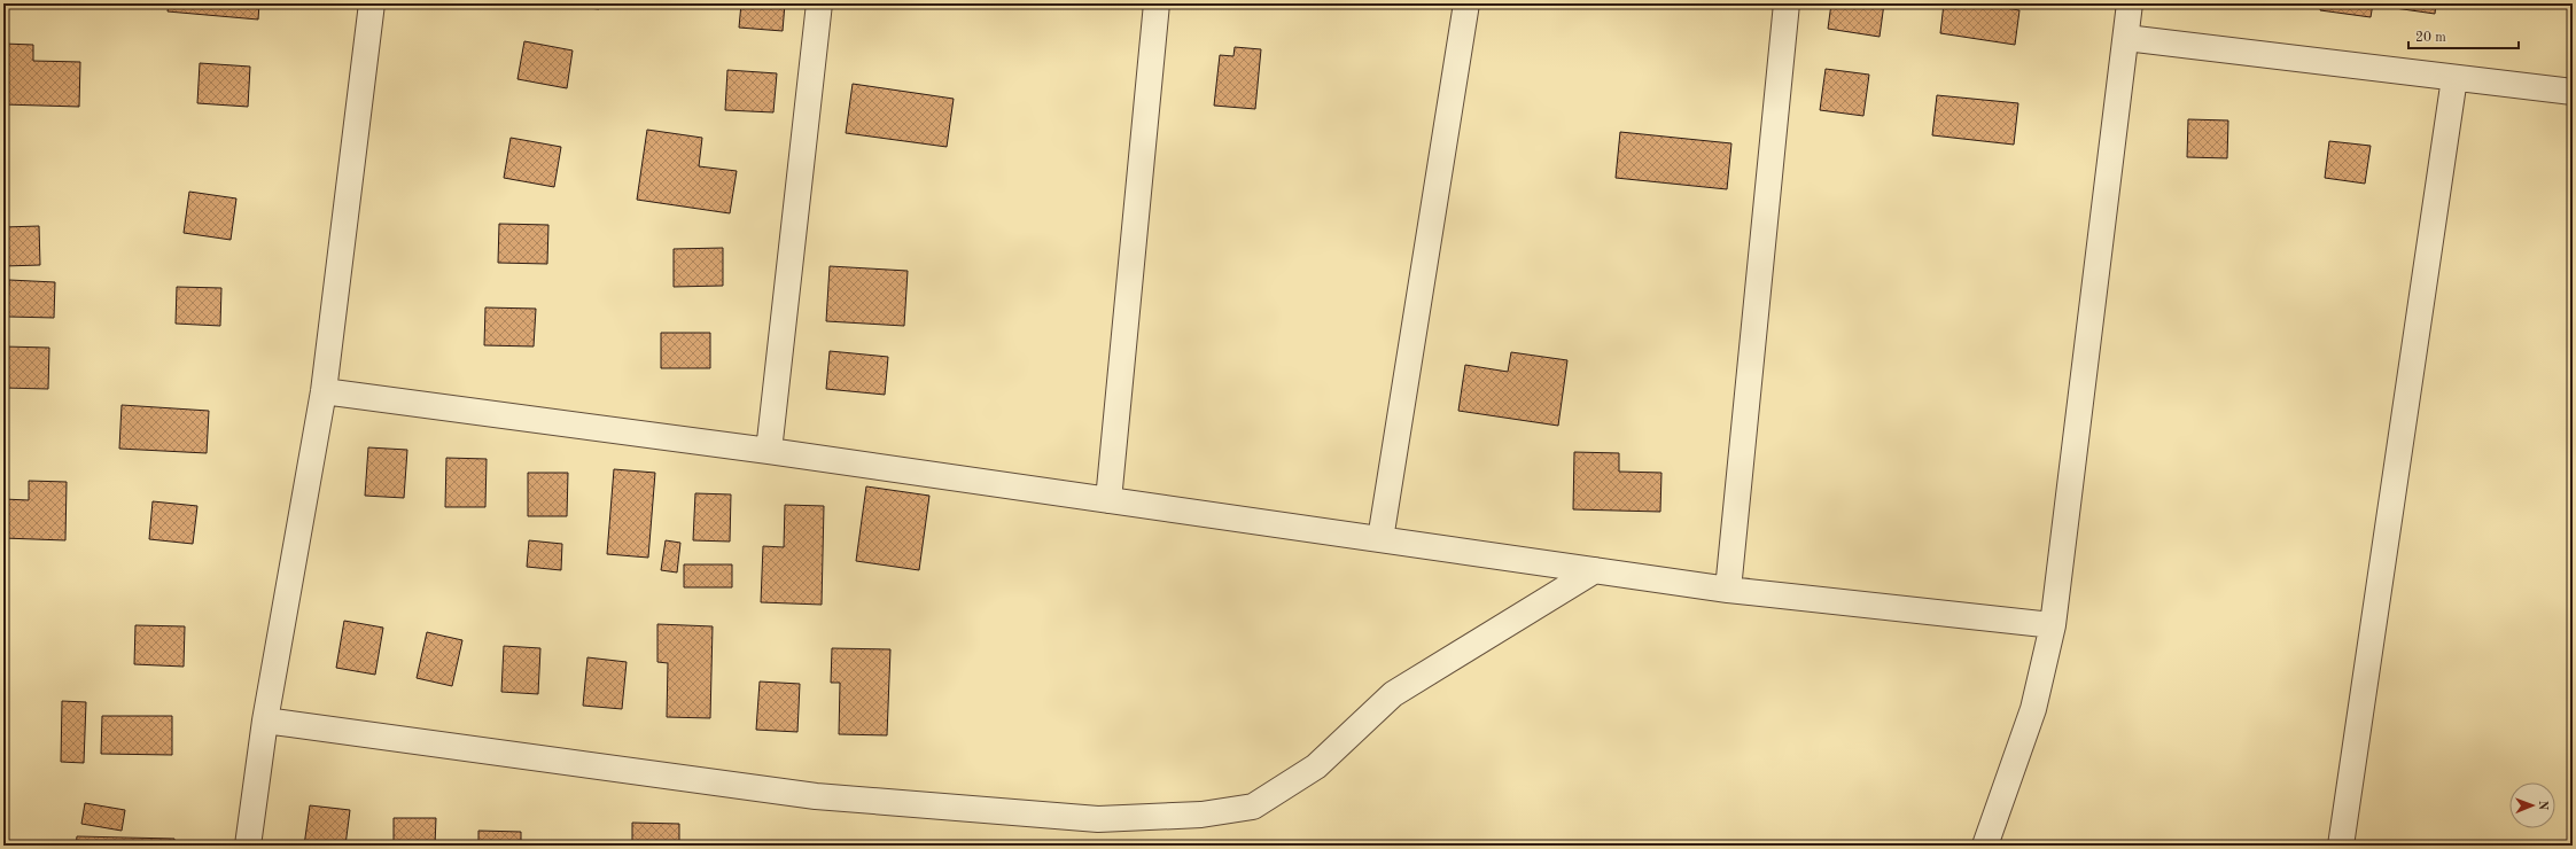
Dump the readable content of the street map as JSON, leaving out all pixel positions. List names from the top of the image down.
{
  "scale_bar": "20 m",
  "north": "right"
}
